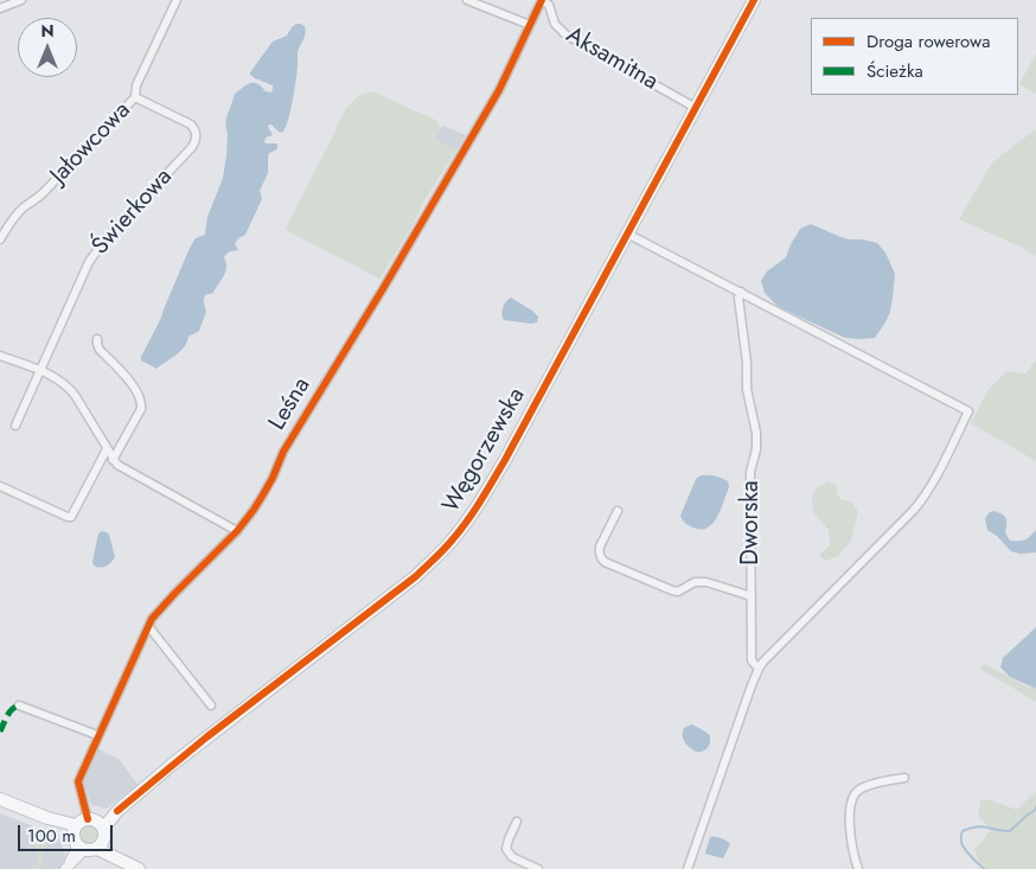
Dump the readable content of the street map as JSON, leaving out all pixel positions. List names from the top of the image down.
{
  "streets": {
    "main road": ["Węgorzewska"],
    "street": [
      "Aksamitna",
      "Jałowcowa",
      "Świerkowa",
      "Leśna",
      "Dworska"
    ]
  },
  "crossings": [
    ["Aksamitna", "Leśna"],
    ["Aksamitna", "Węgorzewska"],
    ["Jałowcowa", "Świerkowa"],
    ["Leśna", "Węgorzewska"]
  ],
  "legend": ["Droga rowerowa", "Ścieżka"],
  "scale_bar": "100 m",
  "north": "top"
}
